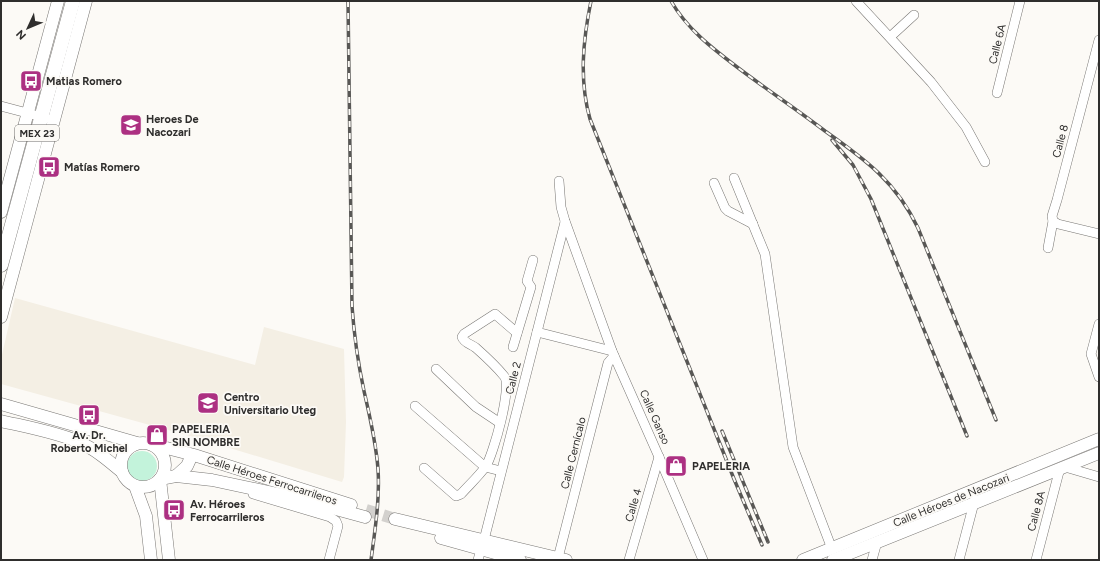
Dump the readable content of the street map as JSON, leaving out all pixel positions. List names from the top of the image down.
{
  "streets": {
    "main road": ["MEX 23", "Calle Héroes Ferrocarrileros", "Calle Héroes de Nacozari"],
    "street": [
      "Calle 6A",
      "Calle 8",
      "Calle 2",
      "Calle Ganso",
      "Calle Cernícalo",
      "Calle 4",
      "Calle 8A"
    ]
  },
  "crossings": [
    ["Calle 2", "Calle Ganso"],
    ["Calle Ganso", "Calle Cernícalo"],
    ["Calle Ganso", "Calle 4"],
    ["Calle Héroes de Nacozari", "Calle 8A"]
  ],
  "places": {
    "bus stop": [
      "Matias Romero",
      "Matías Romero",
      "Av. Dr. Roberto Michel",
      "Av. Héroes Ferrocarrileros"
    ],
    "school or university": ["Heroes De Nacozari", "Centro Universitario Uteg"],
    "shop": ["PAPELERIA SIN NOMBRE", "PAPELERIA"]
  },
  "north": "bottom left"
}
